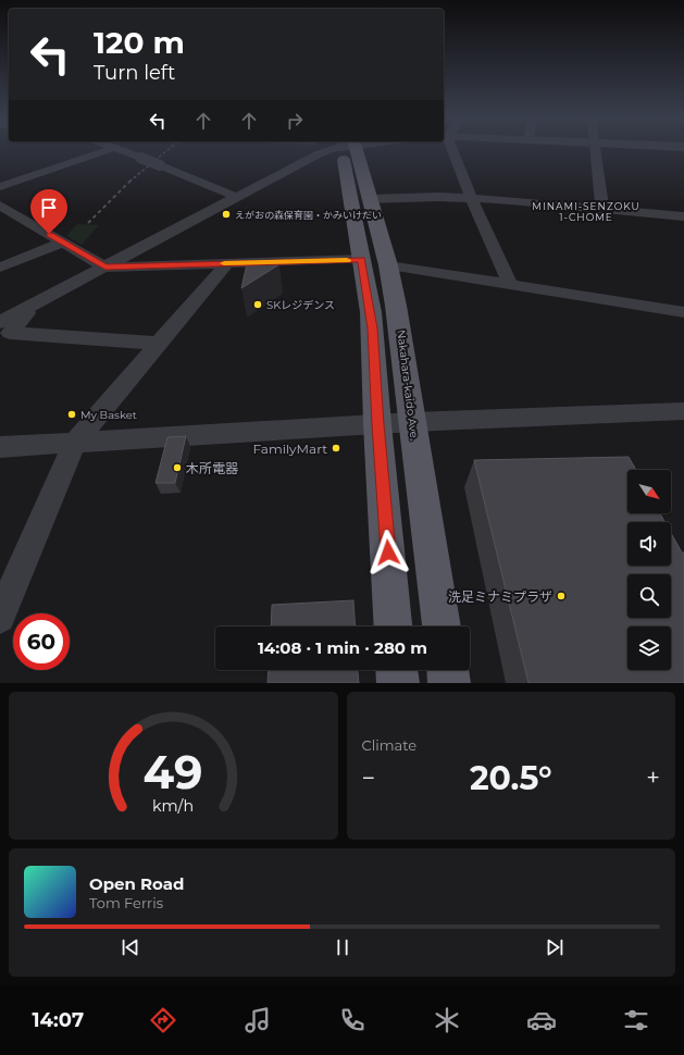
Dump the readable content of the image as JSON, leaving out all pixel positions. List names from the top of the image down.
{
  "streets": {
    "main road": ["Nakahara-kaido Ave."]
  },
  "districts": ["MINAMI-SENZOKU 1-CHOME"],
  "places": [
    "えがおの森保育園・かみいけだい",
    "SKレジデンス",
    "My Basket",
    "FamilyMart",
    "木所電器",
    "洗足ミナミプラザ"
  ],
  "north": "bottom right",
  "page": {
    "turn": ["120 m", "Turn left"],
    "limit": "60",
    "trip": "14:08 · 1 min · 280 m",
    "tile": "Climate",
    "heat": ["−", "20.5°", "+"],
    "song": ["Open Road", "Tom Ferris"],
    "tabs": "14:07",
    "gauge": ["49", "km/h"]
  }
}
